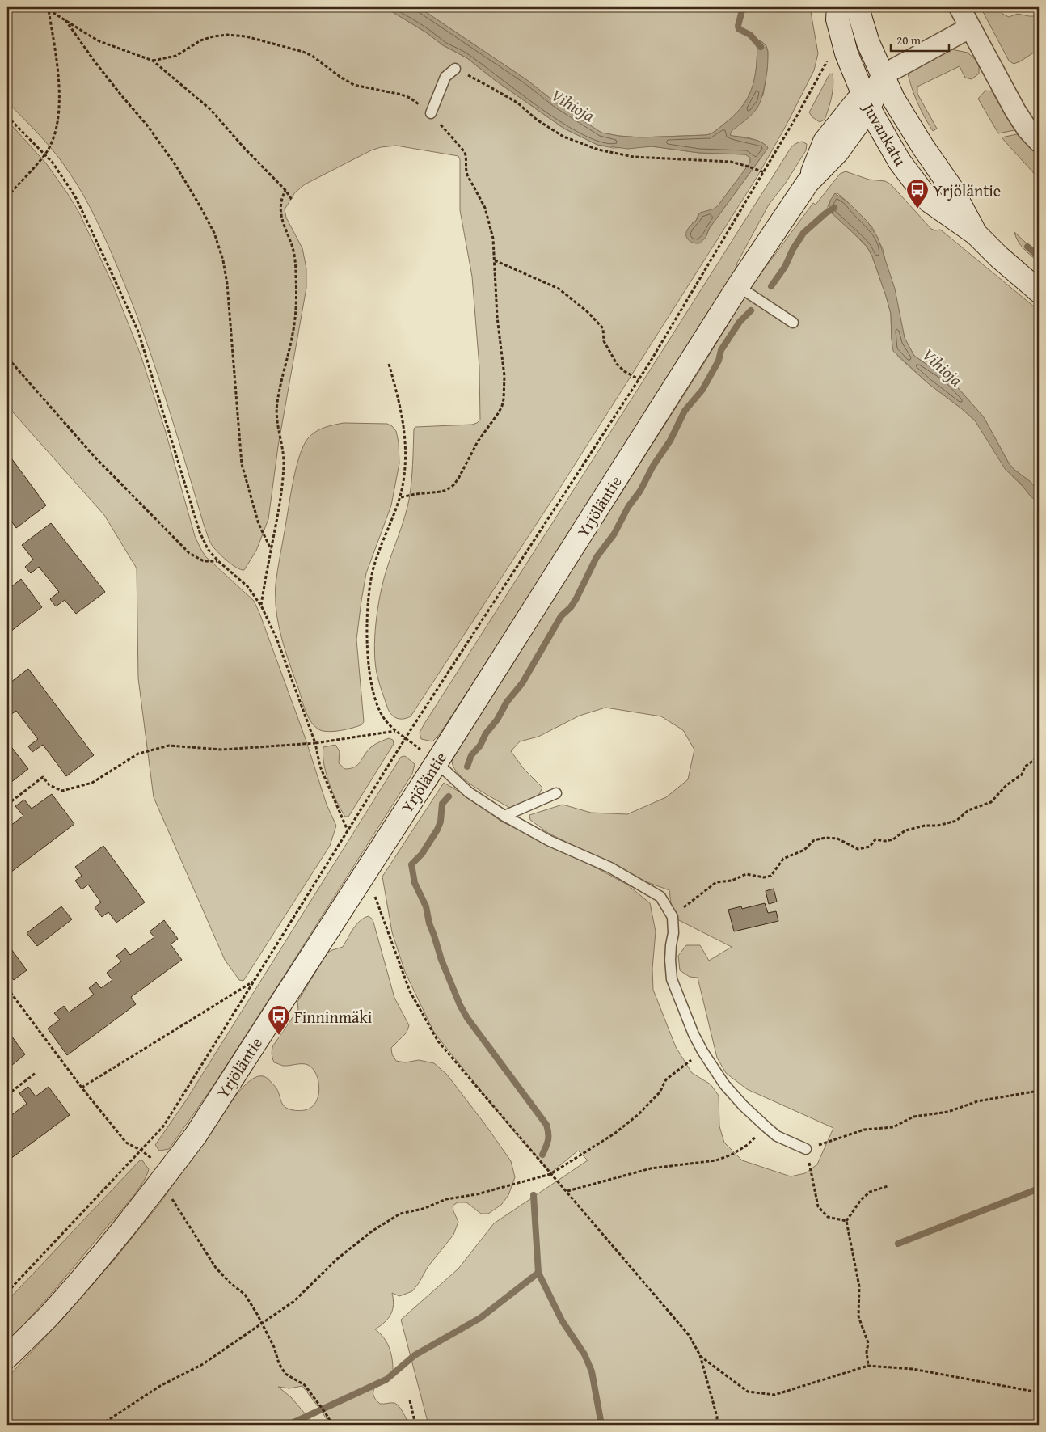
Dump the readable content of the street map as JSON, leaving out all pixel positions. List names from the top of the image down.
{
  "streets": {
    "main road": ["Juvankatu", "Yrjöläntie"]
  },
  "crossings": [
    ["Juvankatu", "Yrjöläntie"]
  ],
  "water": ["Vihioja"],
  "places": {
    "bus stop": ["Yrjöläntie", "Finninmäki"]
  },
  "scale_bar": "20 m"
}
